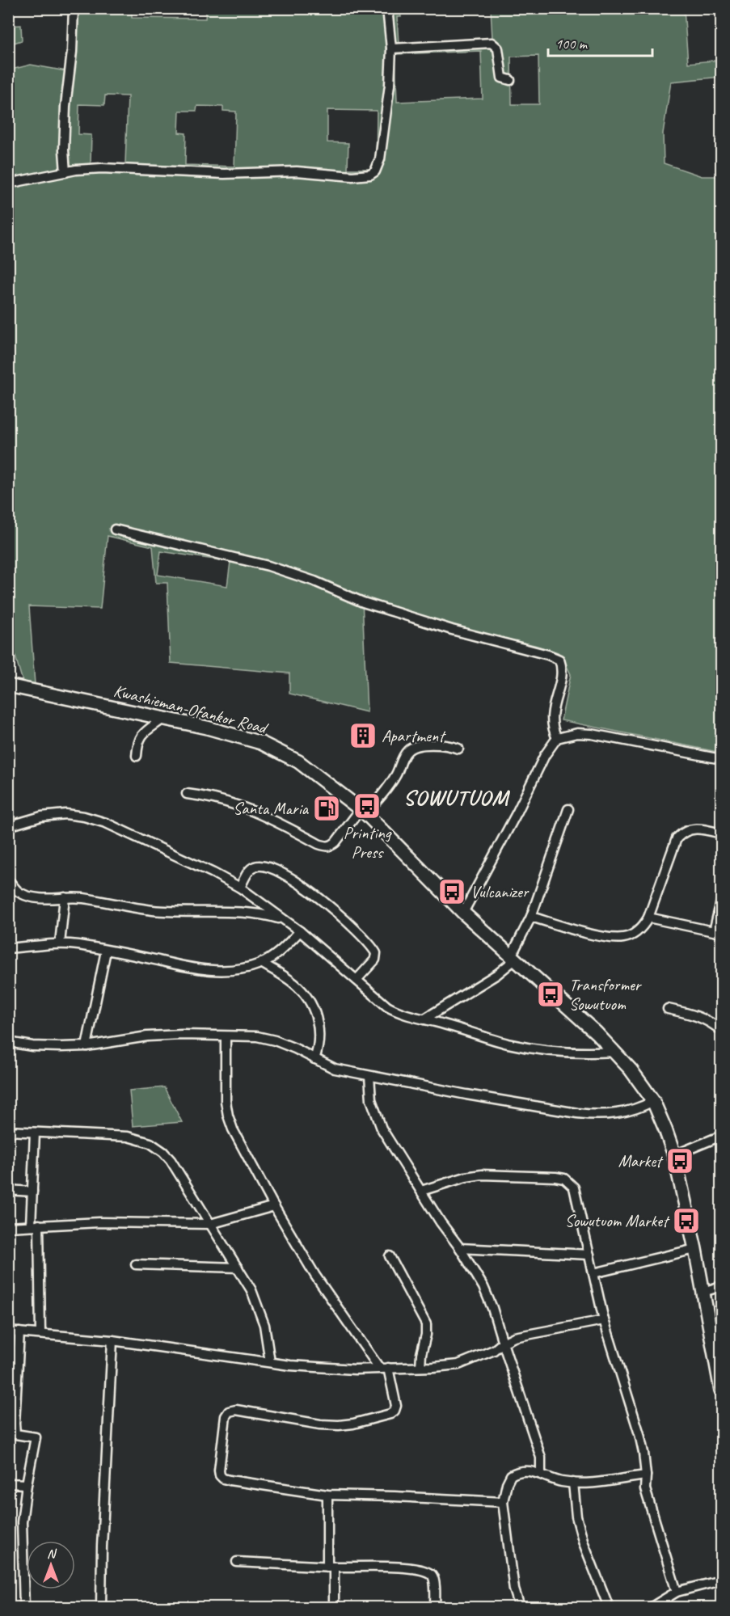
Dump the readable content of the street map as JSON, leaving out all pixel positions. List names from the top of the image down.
{
  "streets": {
    "main road": ["Kwashieman-Ofankor Road"]
  },
  "districts": ["SOWUTUOM"],
  "places": {
    "building": ["Apartment"],
    "bus stop": [
      "Printing Press",
      "Vulcanizer",
      "Transformer Sowutuom",
      "Market",
      "Sowutuom Market"
    ],
    "fuel station": ["Santa Maria"]
  },
  "scale_bar": "100 m",
  "north": "top"
}
